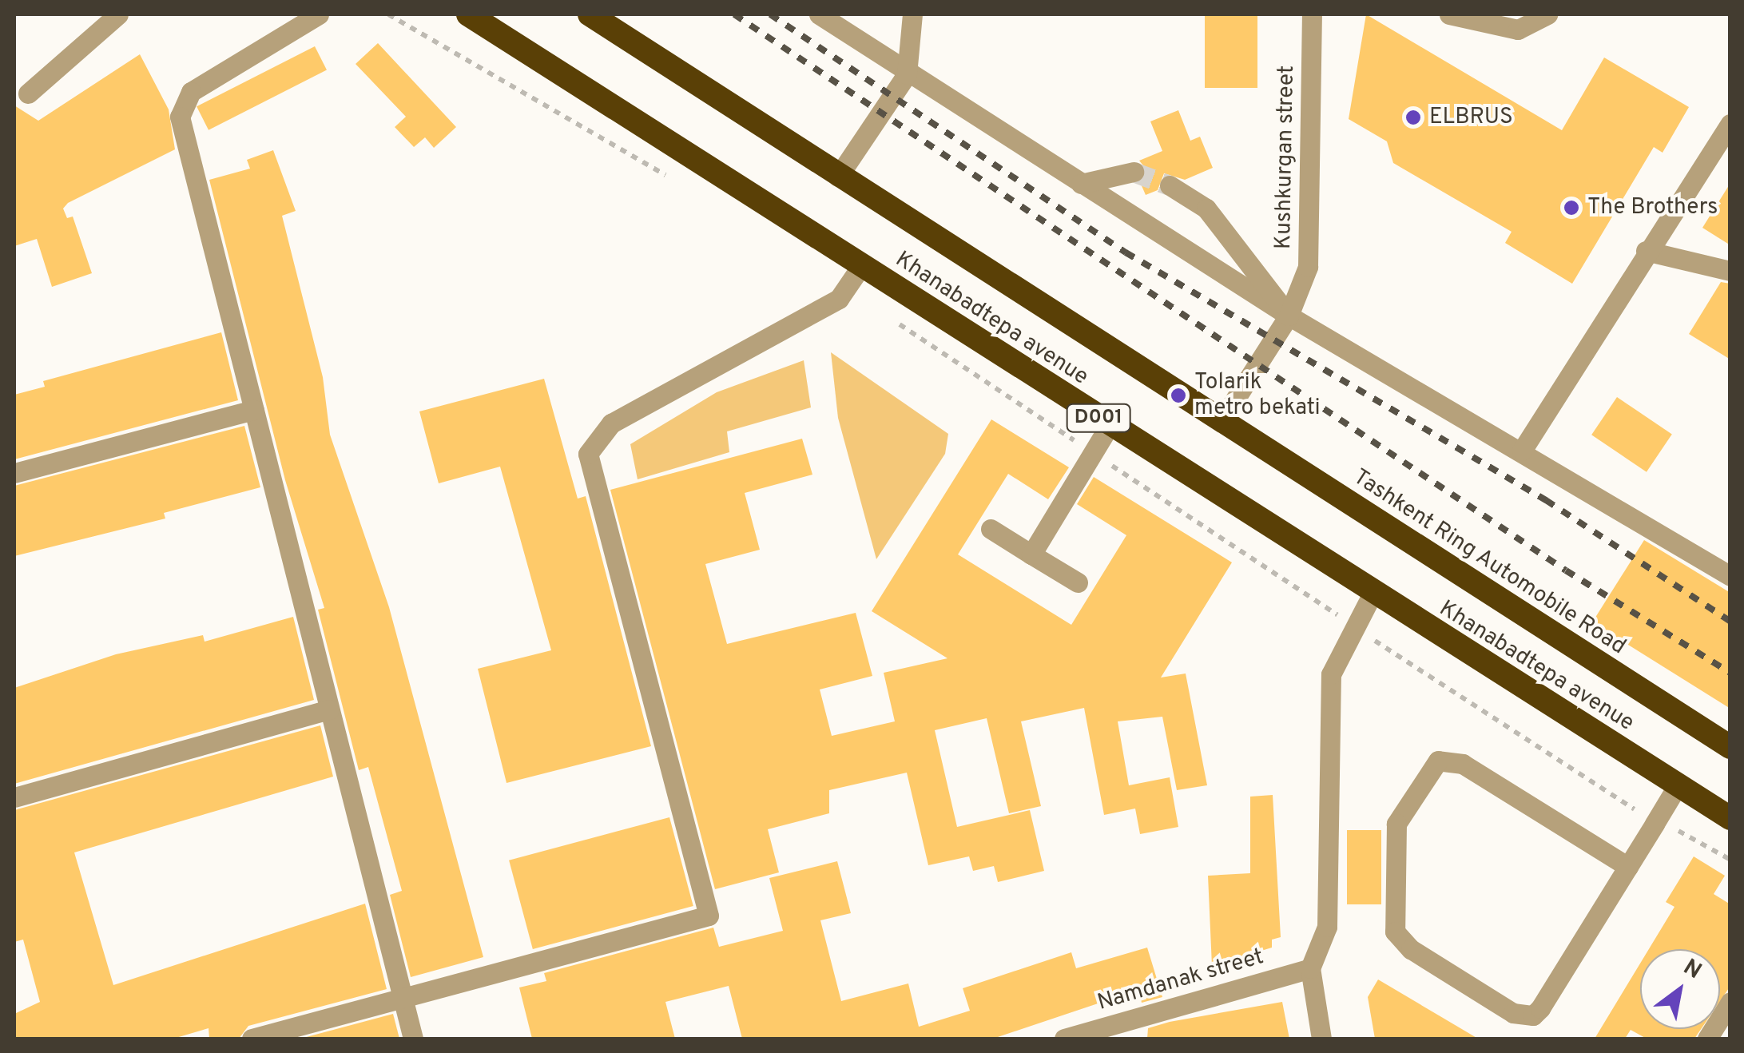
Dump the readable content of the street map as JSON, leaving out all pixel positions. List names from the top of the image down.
{
  "streets": {
    "highway": ["Khanabadtepa avenue", "D001", "Tashkent Ring Automobile Road"],
    "street": ["Kushkurgan street", "Namdanak street"]
  },
  "crossings": [
    ["Kushkurgan street", "Khanabadtepa avenue"],
    ["Kushkurgan street", "Tashkent Ring Automobile Road"],
    ["Khanabadtepa avenue", "Tashkent Ring Automobile Road"]
  ],
  "places": ["ELBRUS", "The Brothers", "Tolarik metro bekati"],
  "north": "top right"
}
